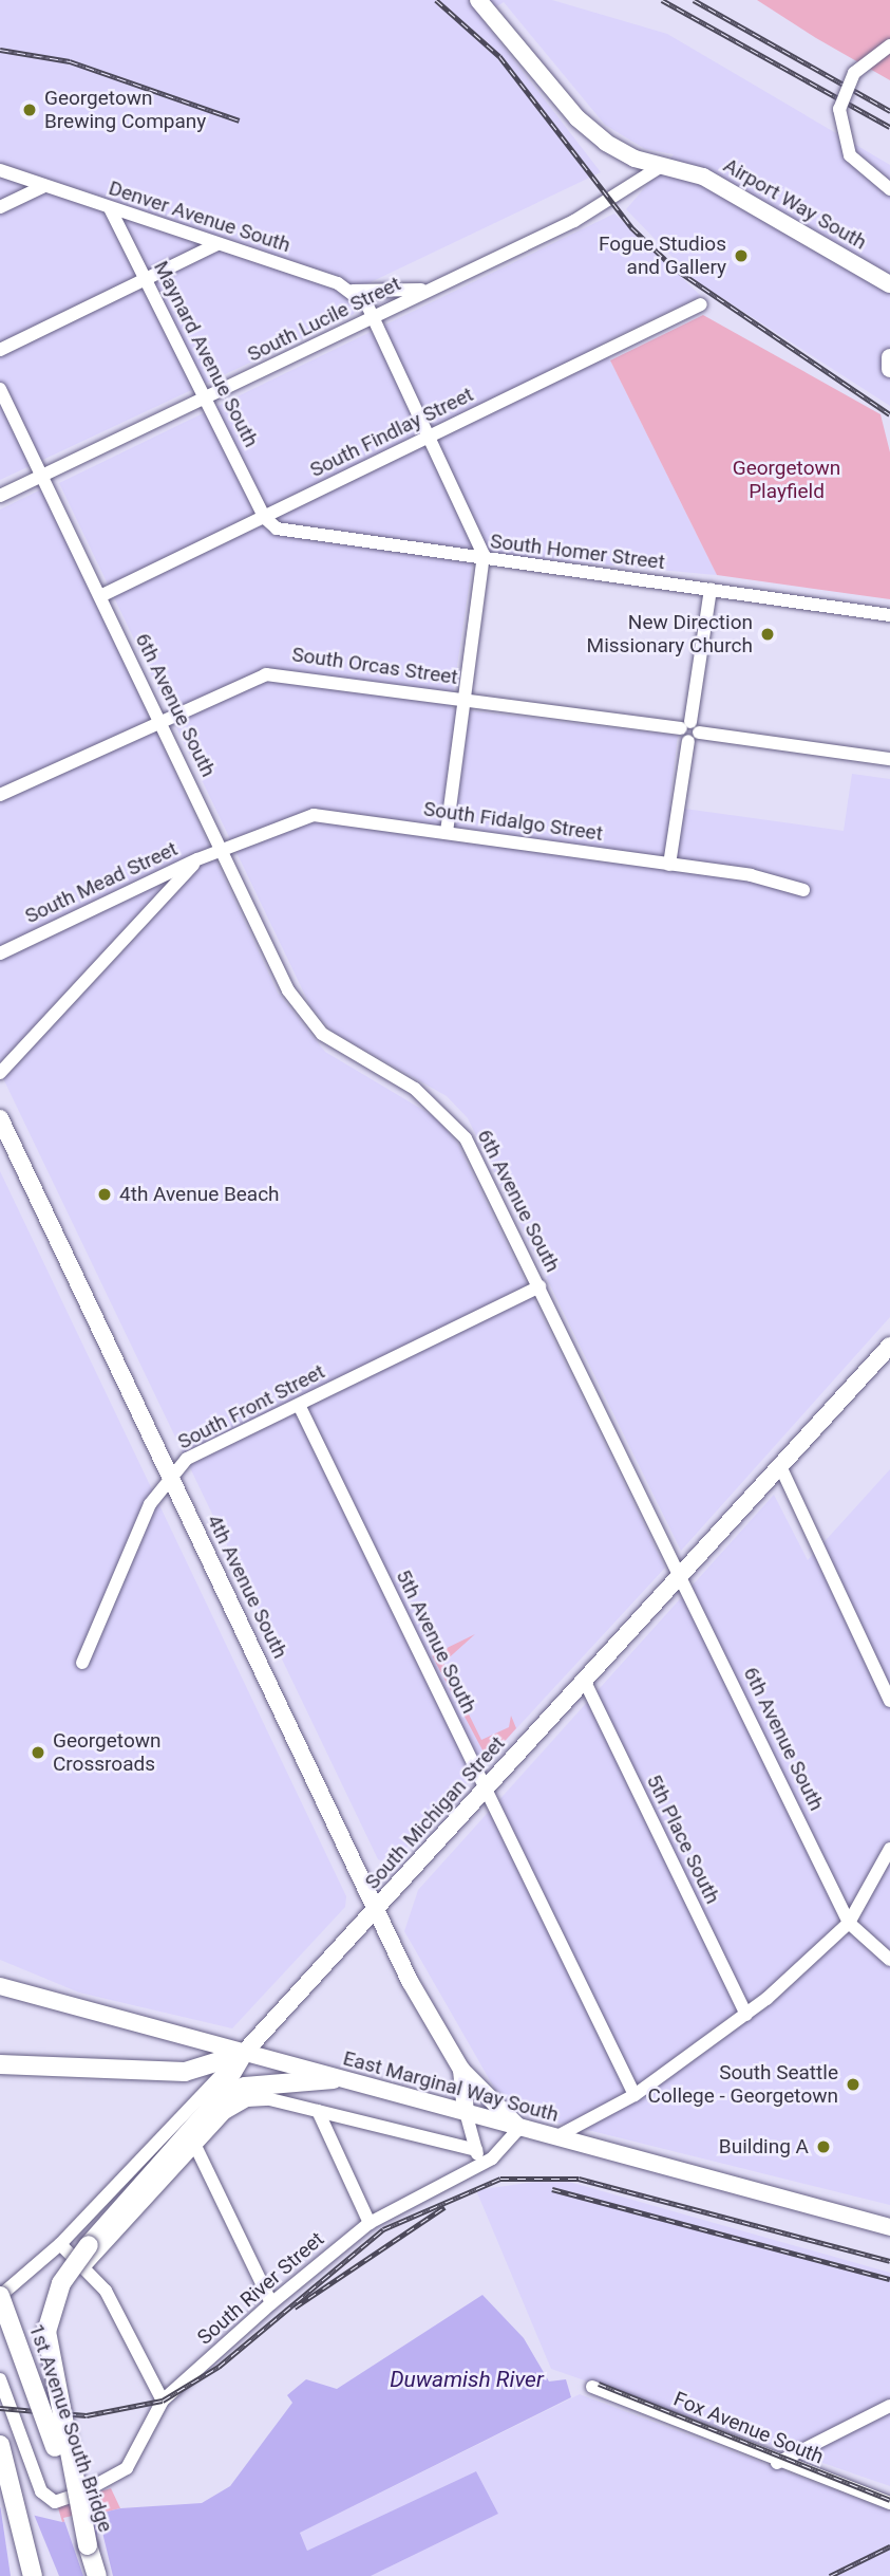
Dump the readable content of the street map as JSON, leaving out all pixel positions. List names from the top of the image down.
{
  "streets": {
    "highway": ["1st Avenue South Bridge"],
    "main road": [
      "Airport Way South",
      "4th Avenue South",
      "South Michigan Street",
      "East Marginal Way South"
    ],
    "street": [
      "Denver Avenue South",
      "South Lucile Street",
      "Maynard Avenue South",
      "South Findlay Street",
      "South Homer Street",
      "South Orcas Street",
      "6th Avenue South",
      "South Fidalgo Street",
      "South Mead Street",
      "South Front Street",
      "5th Avenue South",
      "5th Place South",
      "South River Street",
      "Fox Avenue South"
    ]
  },
  "crossings": [
    ["Airport Way South", "South Lucile Street"],
    ["Denver Avenue South", "South Lucile Street"],
    ["Denver Avenue South", "Maynard Avenue South"],
    ["Denver Avenue South", "South Findlay Street"],
    ["Denver Avenue South", "South Homer Street"],
    ["South Lucile Street", "Maynard Avenue South"],
    ["South Lucile Street", "6th Avenue South"],
    ["Maynard Avenue South", "South Findlay Street"],
    ["Maynard Avenue South", "South Homer Street"],
    ["South Findlay Street", "South Homer Street"],
    ["South Findlay Street", "6th Avenue South"],
    ["South Orcas Street", "6th Avenue South"],
    ["6th Avenue South", "South Fidalgo Street"],
    ["6th Avenue South", "South Mead Street"],
    ["6th Avenue South", "South Front Street"],
    ["6th Avenue South", "South Michigan Street"],
    ["South Fidalgo Street", "South Mead Street"],
    ["South Front Street", "4th Avenue South"],
    ["South Front Street", "5th Avenue South"],
    ["4th Avenue South", "South Michigan Street"],
    ["4th Avenue South", "East Marginal Way South"],
    ["4th Avenue South", "South River Street"],
    ["5th Avenue South", "South Michigan Street"],
    ["South Michigan Street", "5th Place South"],
    ["South Michigan Street", "East Marginal Way South"],
    ["South Michigan Street", "1st Avenue South Bridge"],
    ["East Marginal Way South", "South River Street"]
  ],
  "water": ["Duwamish River"],
  "parks": ["Georgetown Playfield"],
  "places": [
    "Georgetown Brewing Company",
    "Fogue Studios and Gallery",
    "New Direction Missionary Church",
    "4th Avenue Beach",
    "Georgetown Crossroads",
    "South Seattle College - Georgetown",
    "Building A"
  ]
}
